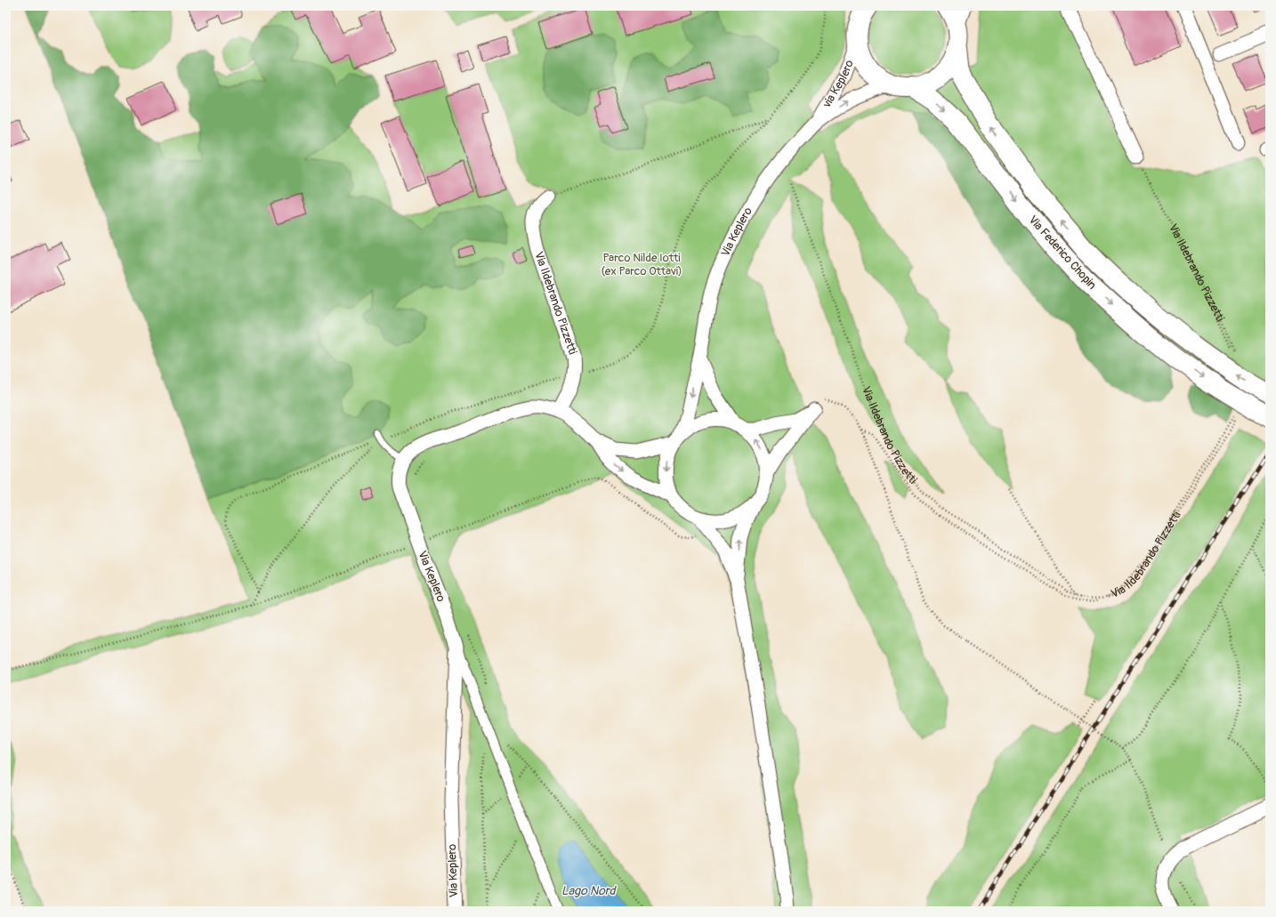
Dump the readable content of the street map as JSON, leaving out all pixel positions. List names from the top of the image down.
{
  "streets": {
    "main road": ["Via Federico Chopin"],
    "street": ["via Keplero", "Via Keplero", "Via Ildebrando Pizzetti"]
  },
  "crossings": [
    ["via Keplero", "Via Keplero"],
    ["via Keplero", "Via Federico Chopin"],
    ["Via Keplero", "Via Federico Chopin"],
    ["Via Keplero", "Via Ildebrando Pizzetti"]
  ],
  "water": ["Lago Nord"],
  "parks": ["Parco Nilde Iotti (ex Parco Ottavi)"]
}
